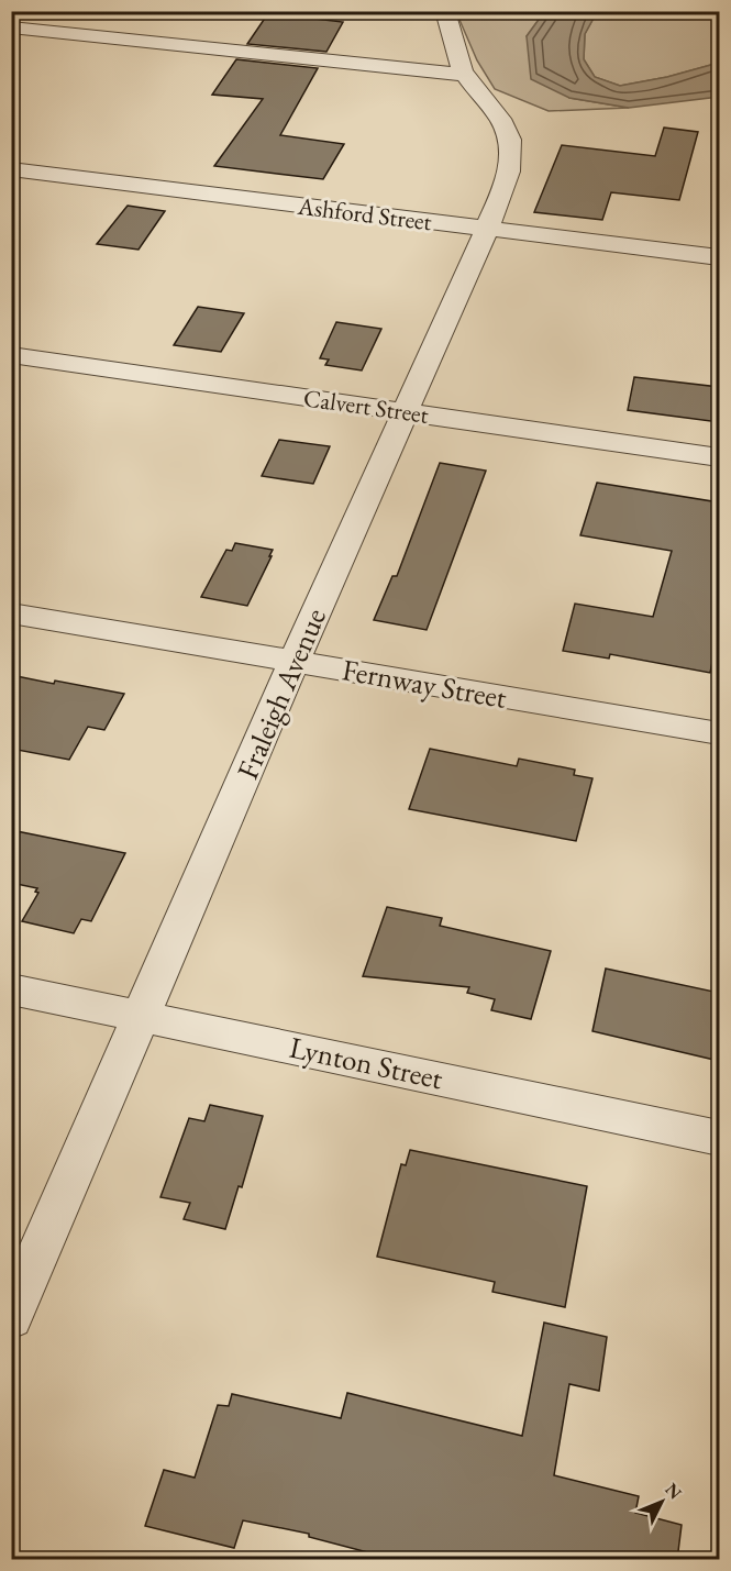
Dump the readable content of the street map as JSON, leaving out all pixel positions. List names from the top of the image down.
{
  "streets": {
    "street": [
      "Ashford Street",
      "Calvert Street",
      "Fernway Street",
      "Fraleigh Avenue",
      "Lynton Street"
    ]
  },
  "crossings": [
    ["Ashford Street", "Fraleigh Avenue"],
    ["Calvert Street", "Fraleigh Avenue"],
    ["Fernway Street", "Fraleigh Avenue"],
    ["Fraleigh Avenue", "Lynton Street"]
  ],
  "north": "top right"
}
